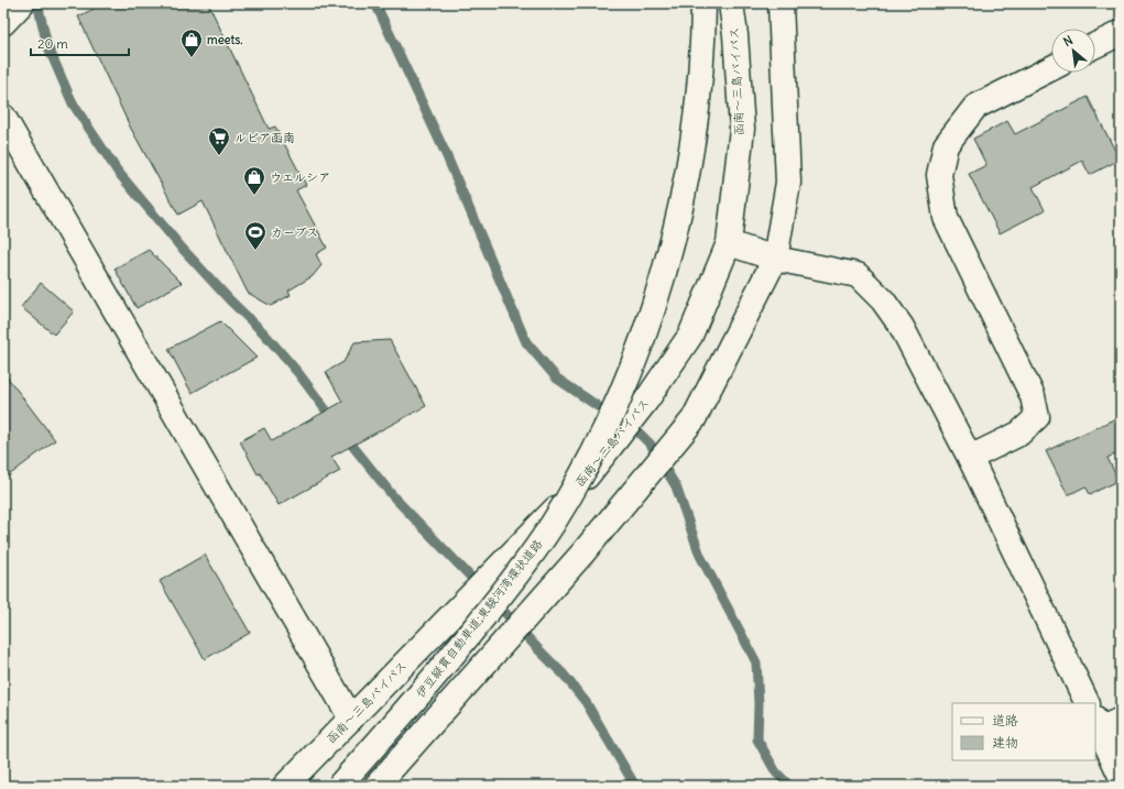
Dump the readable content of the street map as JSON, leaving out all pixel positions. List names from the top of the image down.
{
  "streets": {
    "main road": ["函南～三島バイパス", "伊豆縦貫自動車道;東駿河湾環状道路"]
  },
  "places": {
    "shop": ["meets.", "ウエルシア"],
    "supermarket": ["ルピア函南"],
    "sports": ["カーブス"]
  },
  "legend": ["道路", "建物"],
  "scale_bar": "20 m",
  "north": "top left"
}
